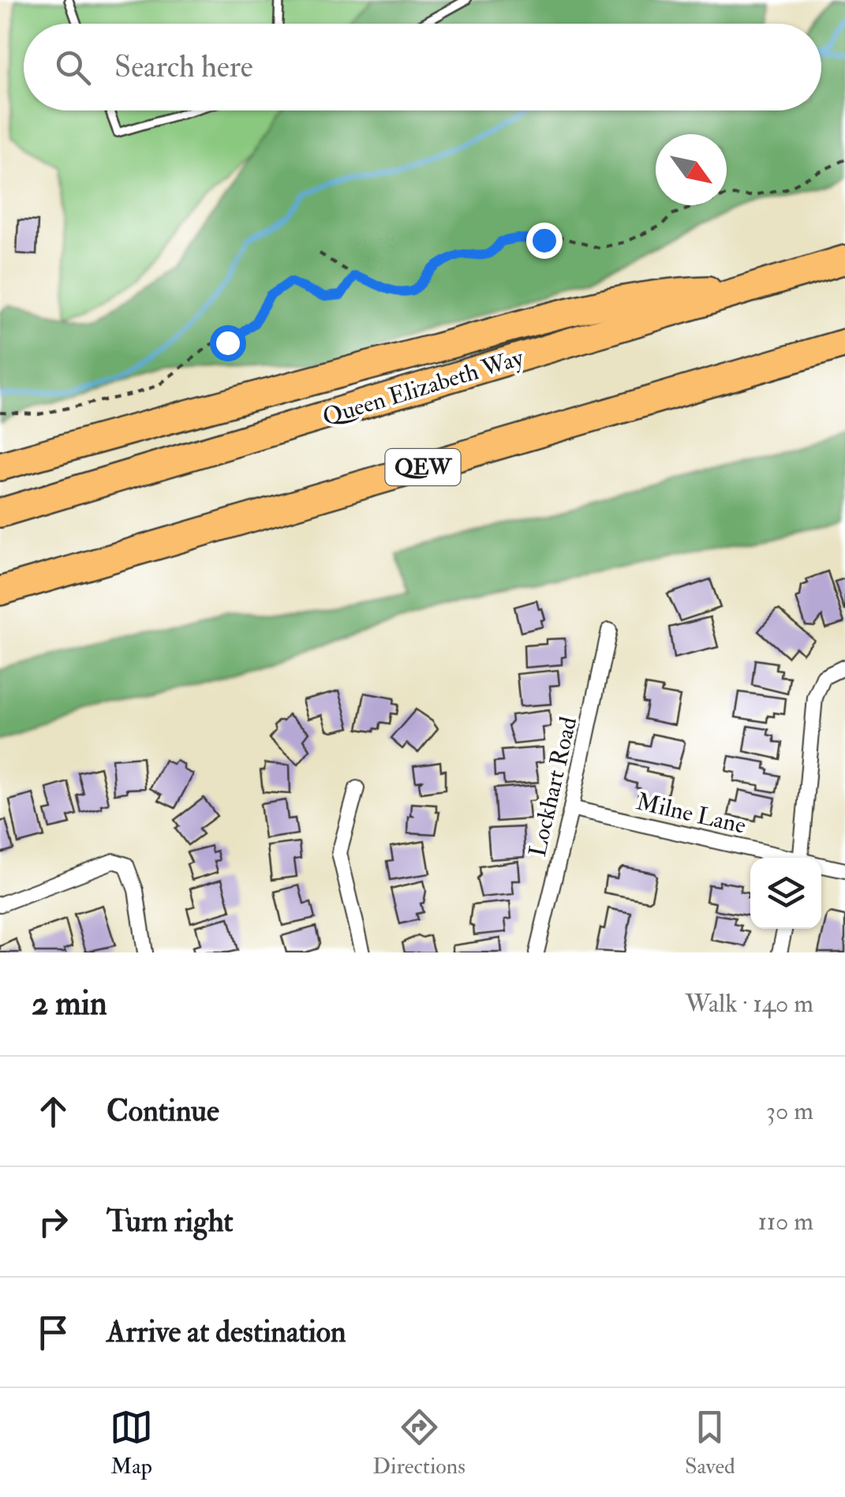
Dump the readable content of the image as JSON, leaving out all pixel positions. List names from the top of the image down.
{
  "streets": {
    "highway": ["Queen Elizabeth Way", "QEW"],
    "street": ["Lockhart Road", "Milne Lane"]
  },
  "crossings": [
    ["Lockhart Road", "Milne Lane"]
  ],
  "north": "bottom right",
  "page": {
    "search": "Search here",
    "heading": ["2 min", "Walk · 140 m"],
    "list": [
      ["Continue", "30 m"],
      ["Turn right", "110 m"],
      "Arrive at destination"
    ],
    "nav": ["Map", "Directions", "Saved"]
  }
}
